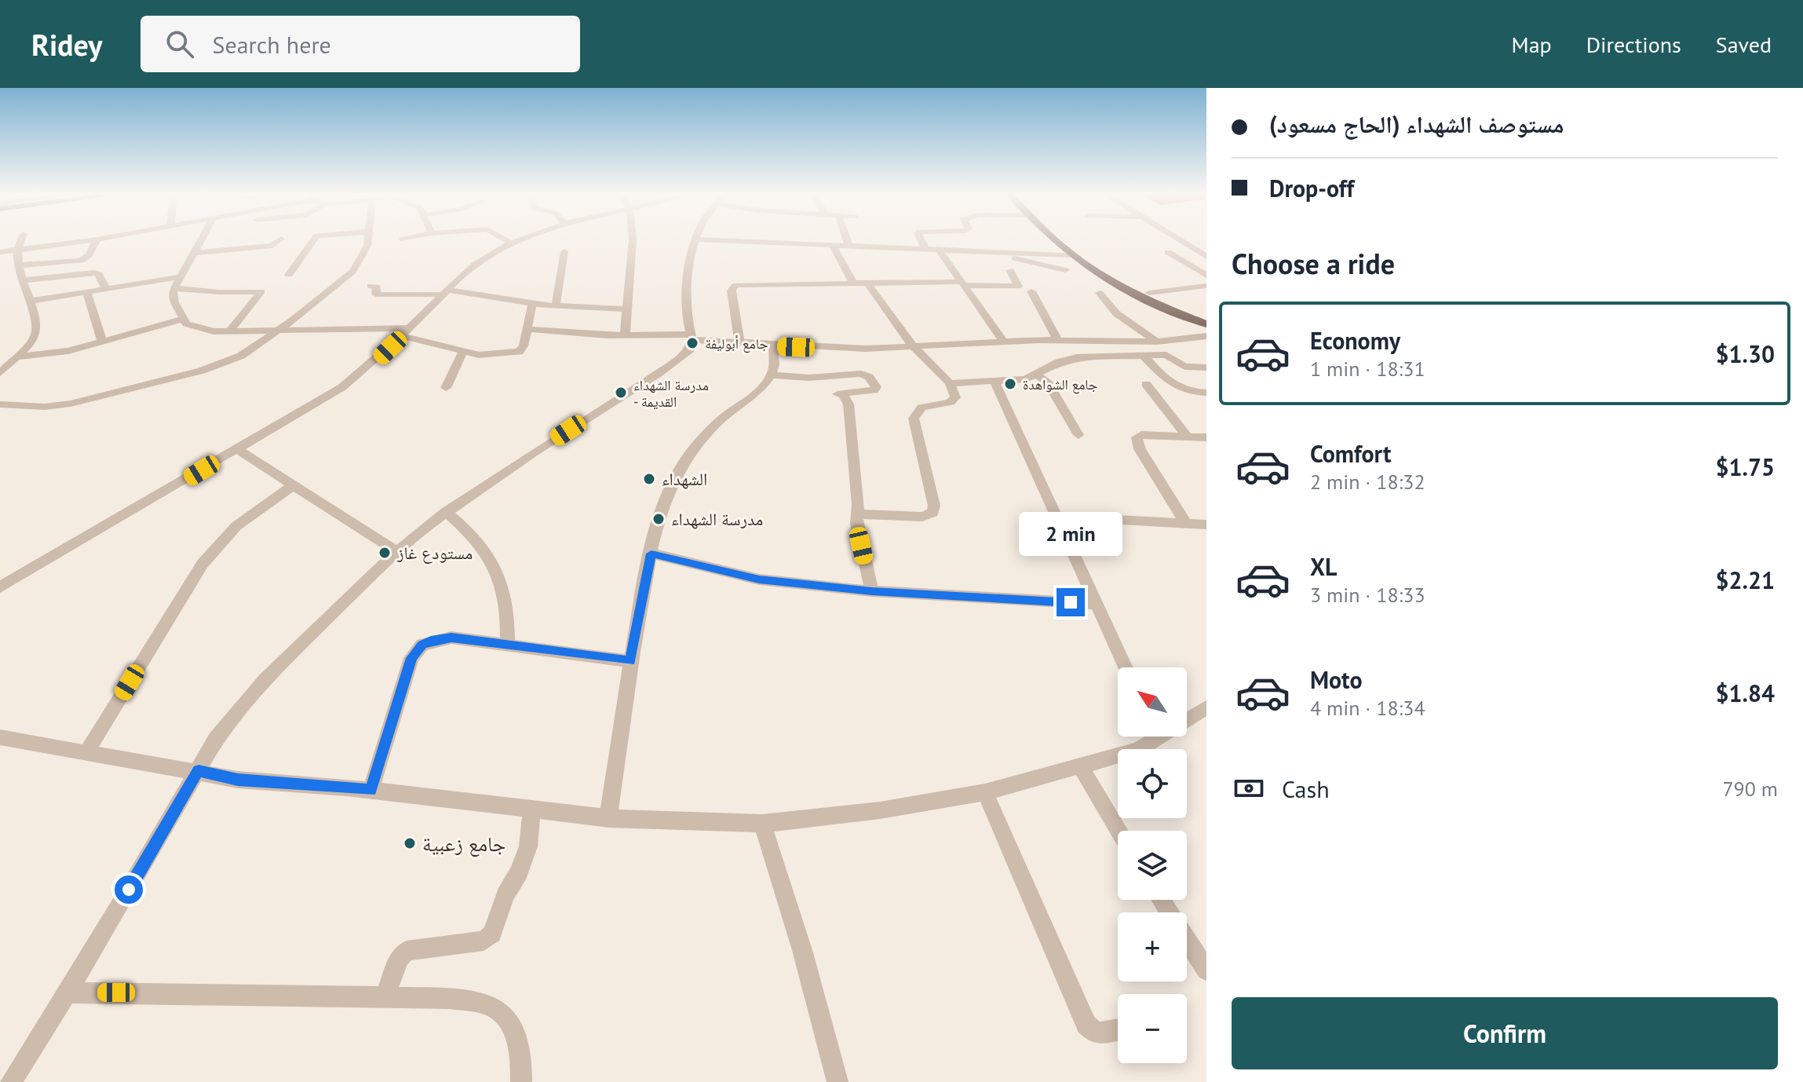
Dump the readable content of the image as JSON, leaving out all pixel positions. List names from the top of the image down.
{
  "places": [
    "جامع أبوليفة",
    "جامع الشواهدة",
    "مدرسة الشهداء - القديمة",
    "الشهداء",
    "مدرسة الشهداء",
    "مستودع غاز",
    "جامع زعبية"
  ],
  "north": "top left",
  "page": {
    "header": "Ridey",
    "search": "Search here",
    "nav": ["Map", "Directions", "Saved"],
    "banner": ["مستوصف الشهداء (الحاج مسعود)", "Drop-off"],
    "heading": "Choose a ride",
    "list": [
      {
        "name": "Economy",
        "note": "1 min · 18:31",
        "value": "$1.30"
      },
      {
        "name": "Comfort",
        "note": "2 min · 18:32",
        "value": "$1.75"
      },
      {
        "name": "XL",
        "note": "3 min · 18:33",
        "value": "$2.21"
      },
      {
        "name": "Moto",
        "note": "4 min · 18:34",
        "value": "$1.84"
      }
    ],
    "bubble": "2 min",
    "map_buttons": ["+", "−"],
    "pay": ["Cash", "790 m"],
    "buttons": "Confirm"
  }
}
